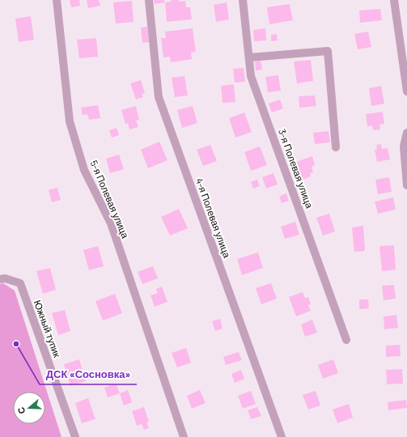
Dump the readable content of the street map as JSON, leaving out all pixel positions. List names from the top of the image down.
{
  "streets": {
    "street": [
      "3-я Полевая улица",
      "5-я Полевая улица",
      "4-я Полевая улица",
      "Южный тупик"
    ]
  },
  "places": ["ДСК «Сосновка»"],
  "north": "left"
}
